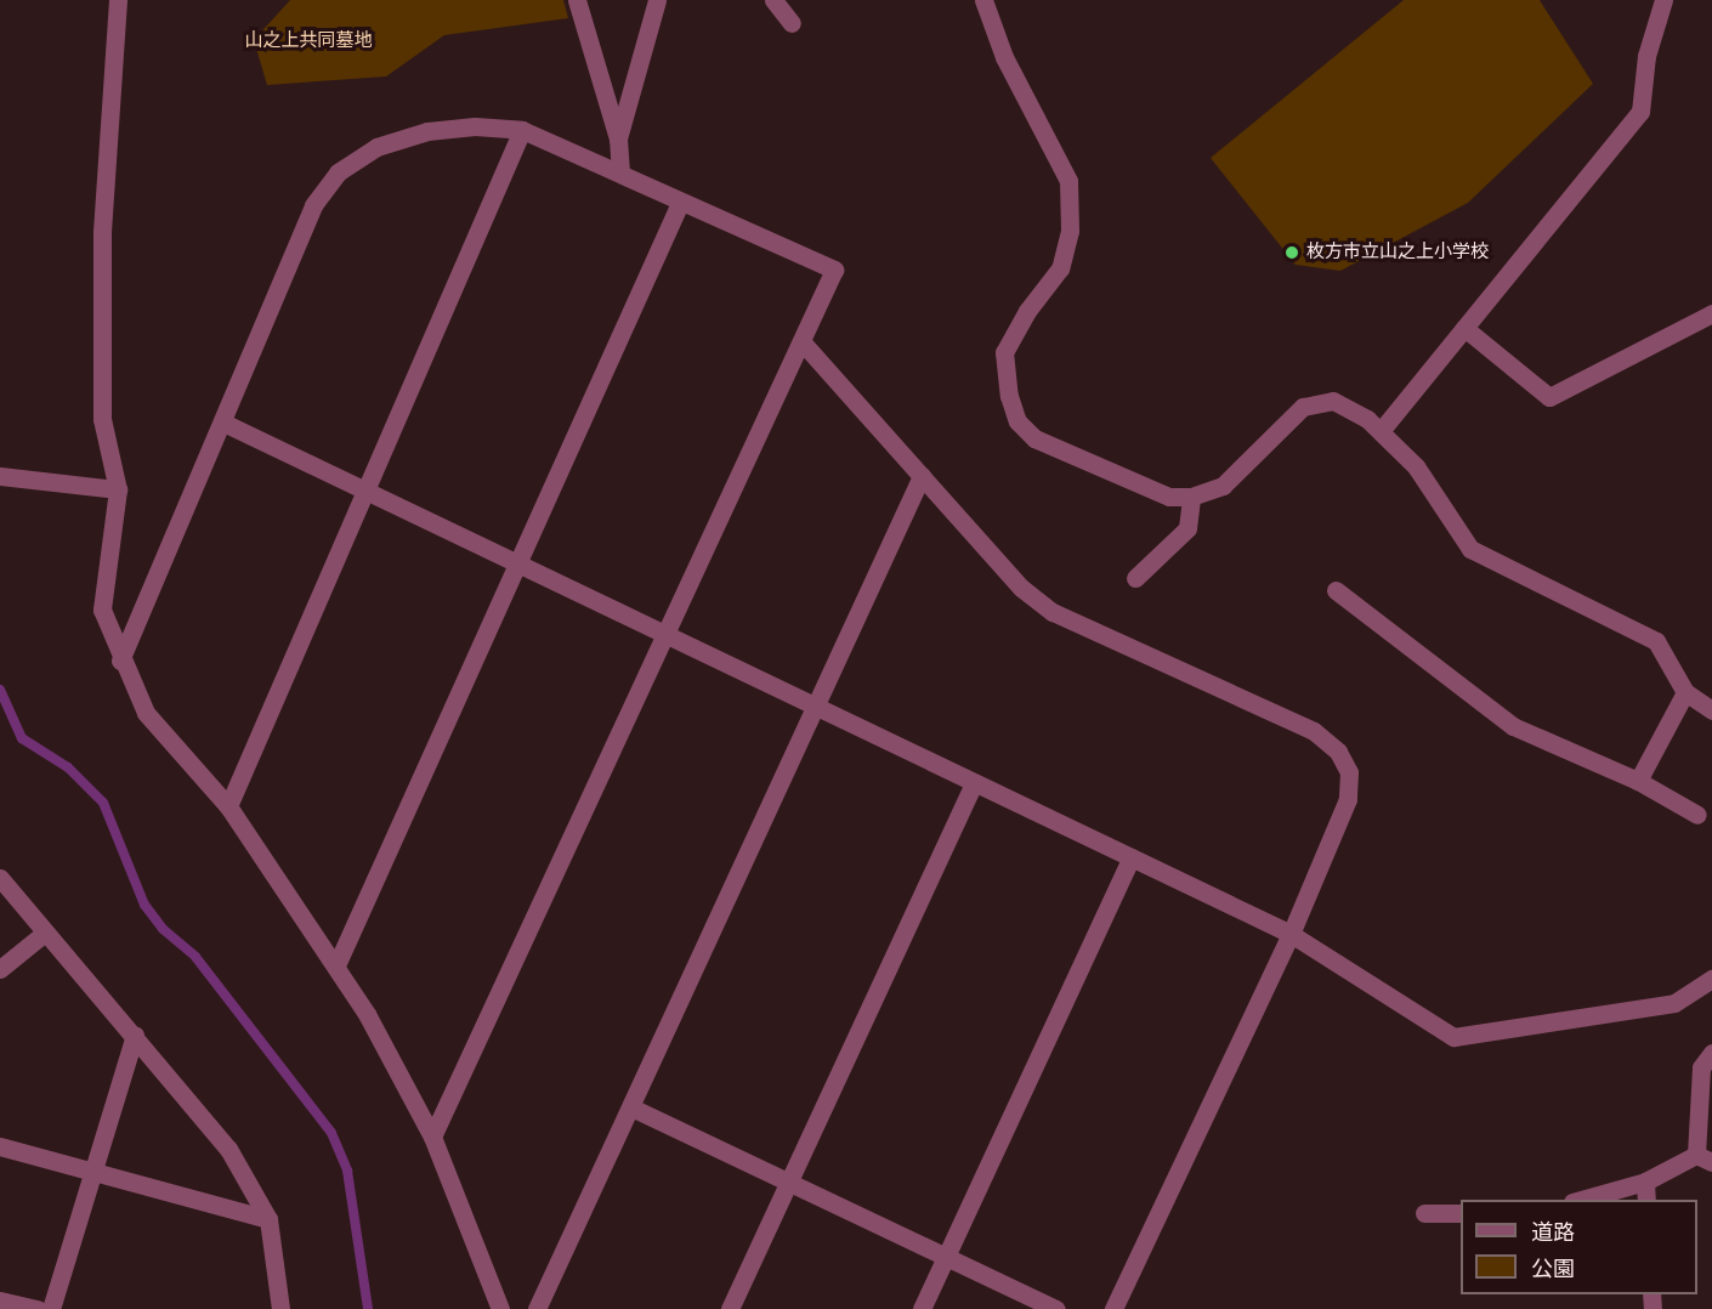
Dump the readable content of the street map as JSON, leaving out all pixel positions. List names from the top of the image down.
{
  "parks": ["山之上共同墓地"],
  "places": ["枚方市立山之上小学校"],
  "legend": ["道路", "公園"]
}
